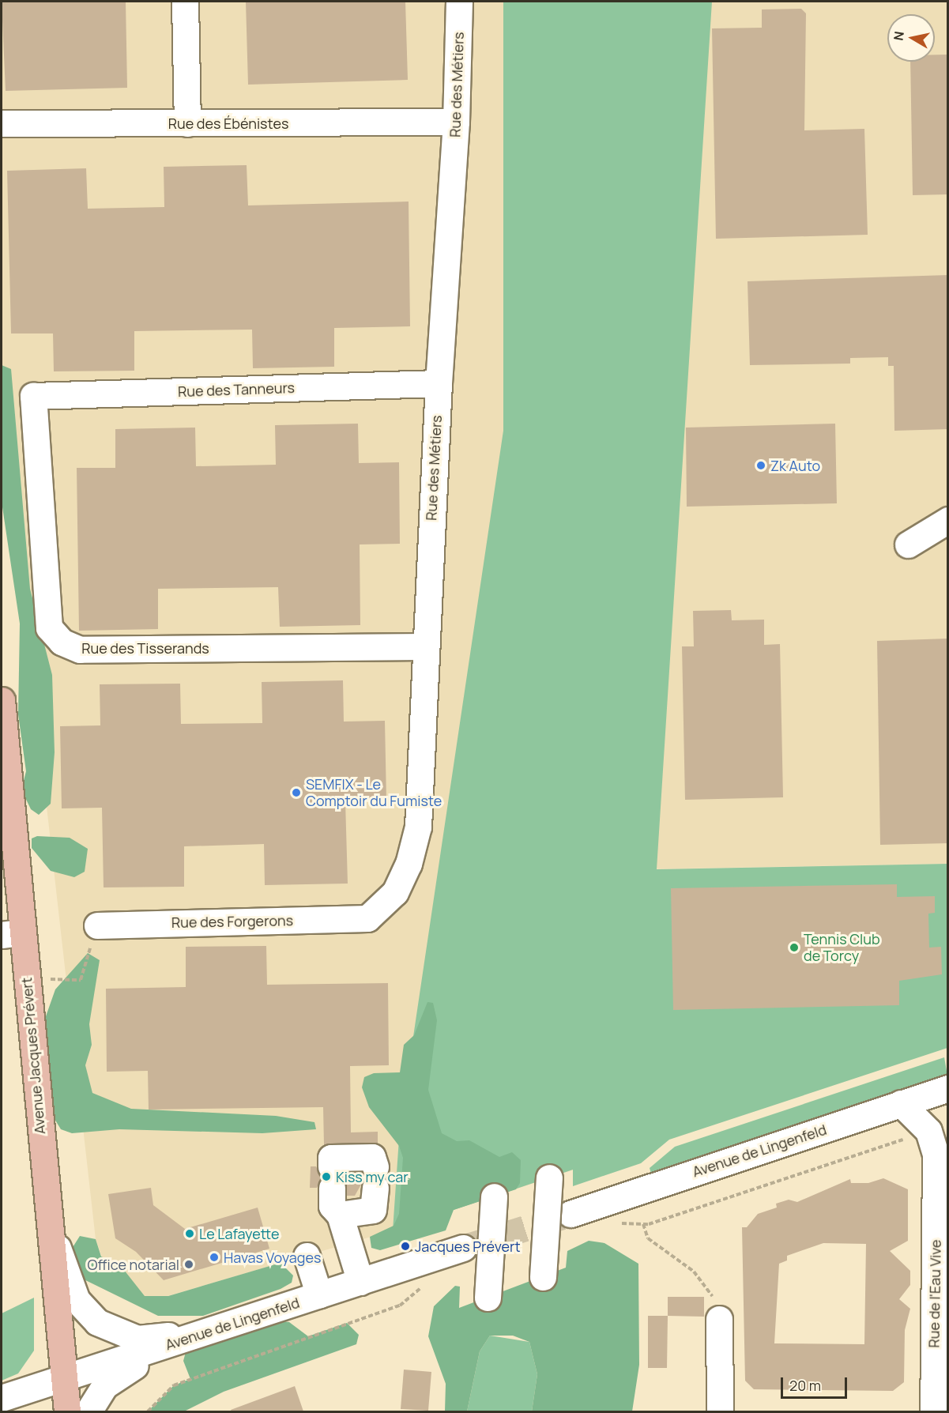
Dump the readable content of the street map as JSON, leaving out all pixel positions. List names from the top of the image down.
{
  "streets": {
    "main road": ["Avenue Jacques Prévert"],
    "street": [
      "Rue des Métiers",
      "Rue des Ébénistes",
      "Rue des Tanneurs",
      "Rue des Tisserands",
      "Rue des Forgerons",
      "Avenue de Lingenfeld",
      "Rue de l'Eau Vive"
    ]
  },
  "crossings": [
    ["Rue des Métiers", "Rue des Ébénistes"],
    ["Rue des Métiers", "Rue des Tanneurs"],
    ["Rue des Métiers", "Rue des Tisserands"],
    ["Rue des Métiers", "Rue des Forgerons"],
    ["Rue des Tanneurs", "Rue des Tisserands"],
    ["Avenue Jacques Prévert", "Avenue de Lingenfeld"],
    ["Avenue de Lingenfeld", "Rue de l'Eau Vive"]
  ],
  "places": [
    "Zk Auto",
    "SEMFIX - Le Comptoir du Fumiste",
    "Tennis Club de Torcy",
    "Kiss my car",
    "Le Lafayette",
    "Jacques Prévert",
    "Havas Voyages",
    "Office notarial"
  ],
  "scale_bar": "20 m",
  "north": "left"
}
